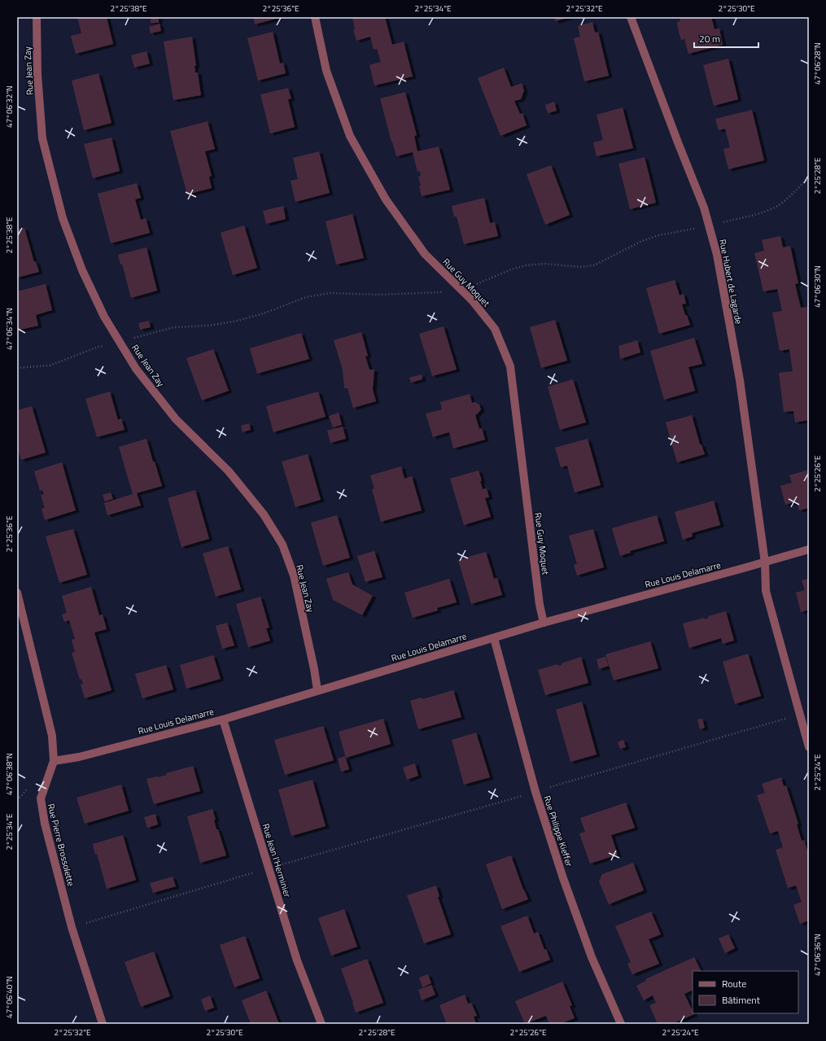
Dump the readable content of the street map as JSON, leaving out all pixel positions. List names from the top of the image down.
{
  "streets": {
    "street": [
      "Rue Jean Zay",
      "Rue Hubert de Lagarde",
      "Rue Guy Moquet",
      "Rue Louis Delamarre",
      "Rue Philippe Kieffer",
      "Rue Pierre Brossolette",
      "Rue Jean l'Herminier"
    ]
  },
  "crossings": [
    ["Rue Jean Zay", "Rue Louis Delamarre"],
    ["Rue Hubert de Lagarde", "Rue Louis Delamarre"],
    ["Rue Guy Moquet", "Rue Louis Delamarre"],
    ["Rue Louis Delamarre", "Rue Philippe Kieffer"],
    ["Rue Louis Delamarre", "Rue Pierre Brossolette"],
    ["Rue Louis Delamarre", "Rue Jean l'Herminier"]
  ],
  "legend": ["Route", "Bâtiment"],
  "scale_bar": "20 m",
  "coordinates": [
    "2°25'38\"E",
    "2°25'36\"E",
    "2°25'34\"E",
    "2°25'32\"E",
    "2°25'30\"E",
    "47°06'28\"N",
    "47°06'32\"N",
    "2°25'28\"E",
    "47°06'30\"N",
    "47°06'34\"N",
    "2°25'26\"E",
    "2°25'24\"E",
    "47°06'38\"N",
    "47°06'36\"N",
    "47°06'40\"N"
  ]
}
